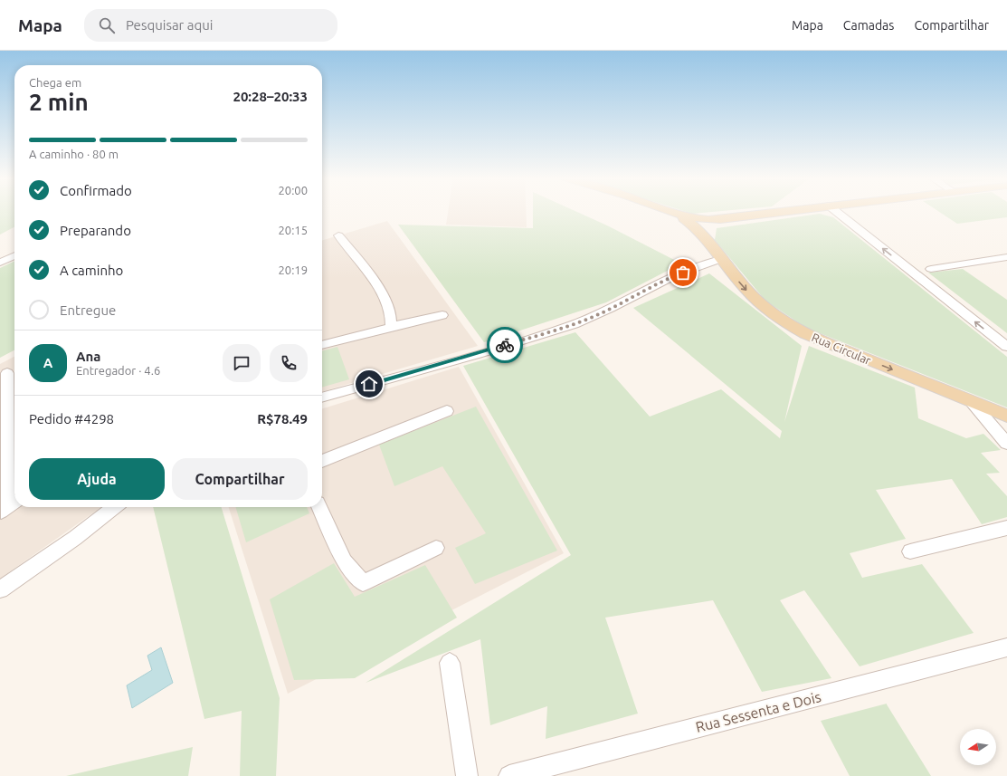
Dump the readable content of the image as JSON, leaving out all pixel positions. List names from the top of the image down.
{
  "streets": {
    "main road": ["Rua Circular"],
    "street": ["Rua Sessenta e Dois"]
  },
  "one_way": ["Rua Circular"],
  "north": "left",
  "page": {
    "header": "Mapa",
    "search": "Pesquisar aqui",
    "nav": ["Mapa", "Camadas", "Compartilhar"],
    "heading": ["2 min", "Chega em", "20:28–20:33"],
    "panel": [
      "Ana",
      "Entregador · 4.6",
      "Pedido #4298",
      "R$78.49"
    ],
    "bar": "A caminho · 80 m",
    "list": [
      ["Confirmado", "20:00"],
      ["Preparando", "20:15"],
      ["A caminho", "20:19"],
      "Entregue"
    ],
    "round": "A",
    "buttons": ["Ajuda", "Compartilhar"]
  }
}
